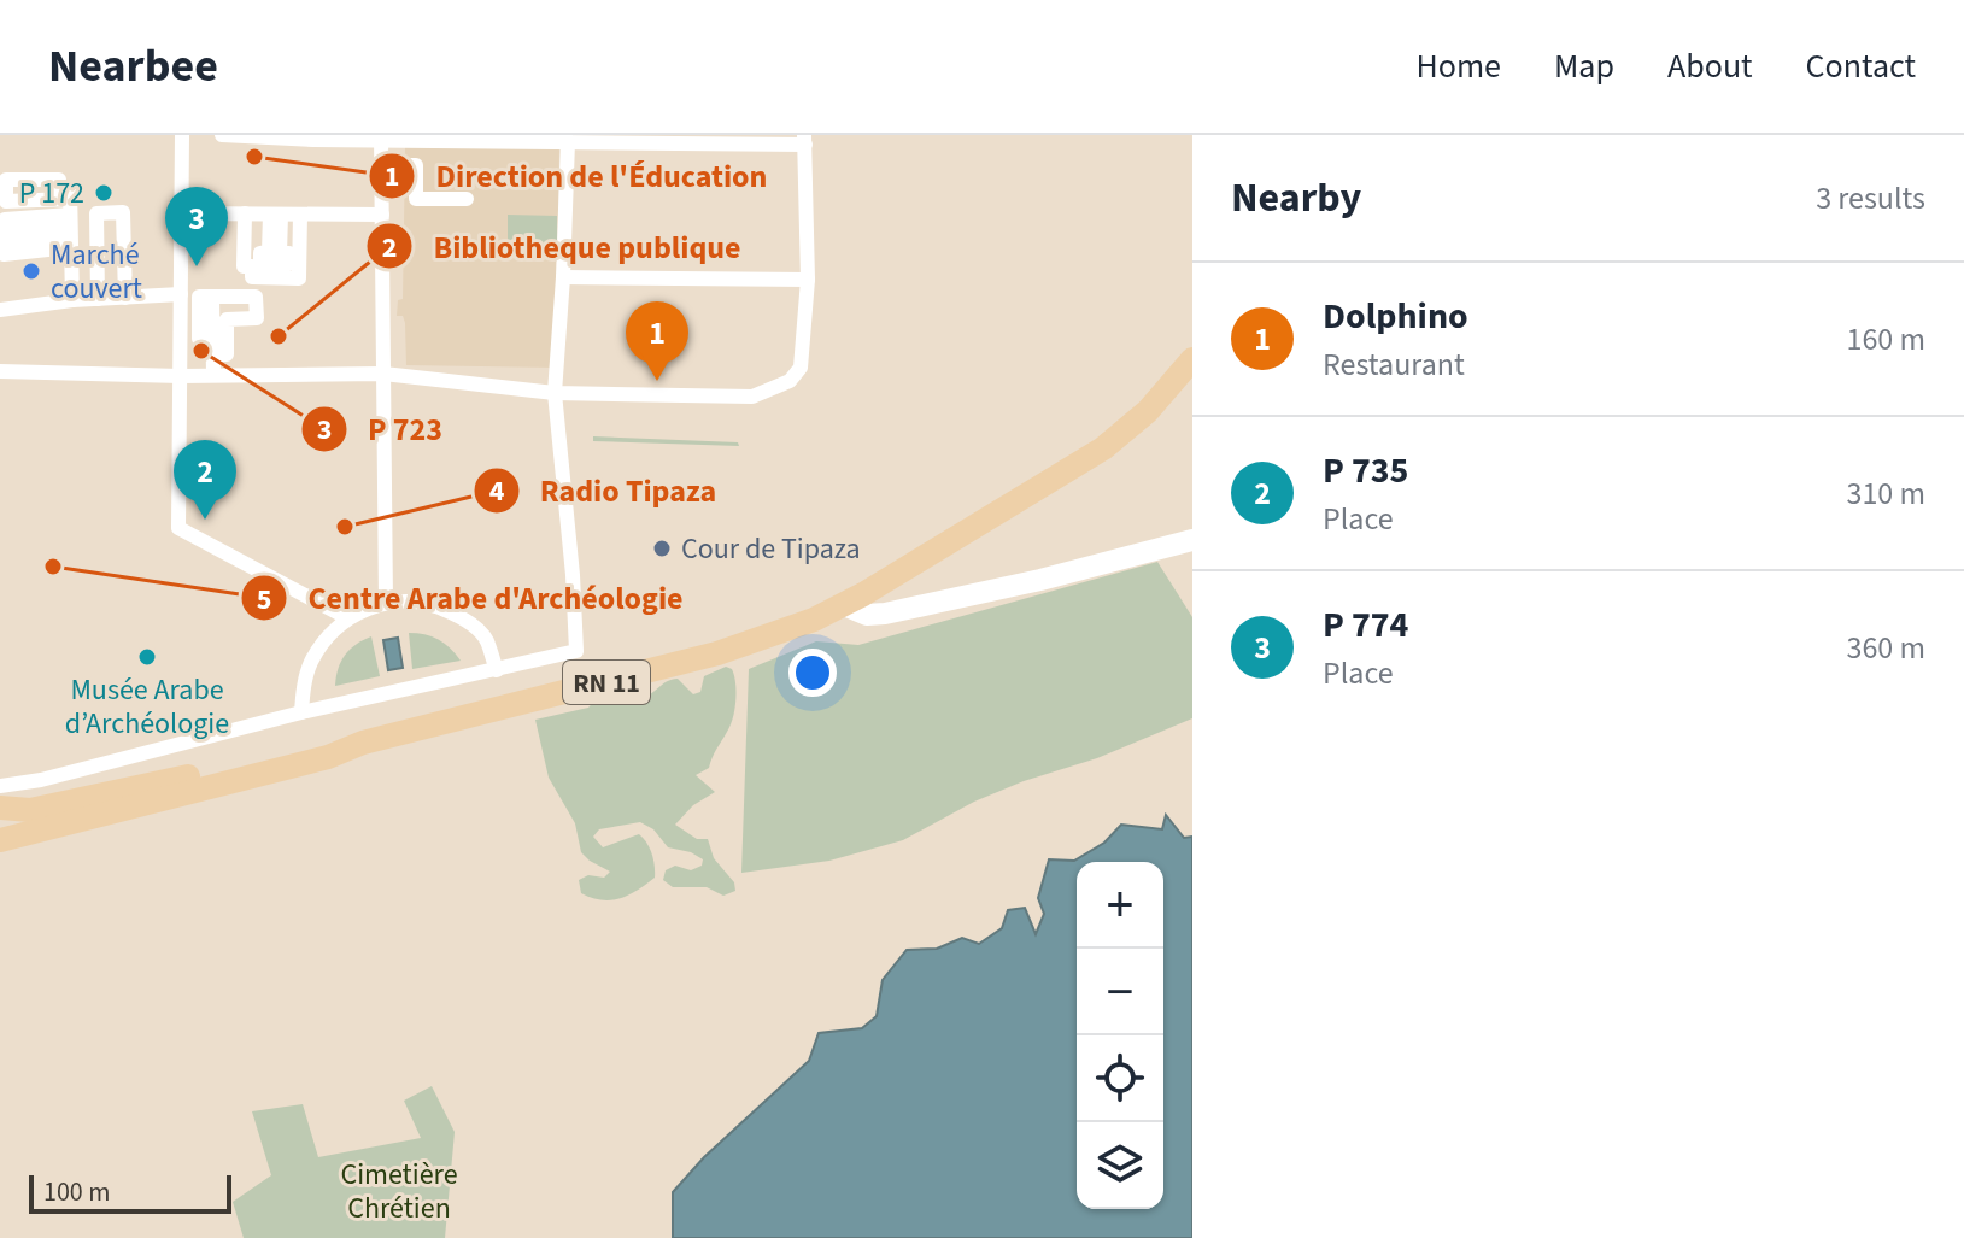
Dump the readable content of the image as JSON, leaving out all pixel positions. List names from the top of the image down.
{
  "streets": {
    "main road": ["RN 11"]
  },
  "parks": ["Cimetière Chrétien"],
  "places": [
    "Direction de l'Éducation",
    "P 172",
    "Marché couvert",
    "Bibliotheque publique",
    "P 723",
    "Radio Tipaza",
    "Cour de Tipaza",
    "Centre Arabe d'Archéologie",
    "Musée Arabe d’Archéologie"
  ],
  "scale_bar": "100 m",
  "page": {
    "header": "Nearbee",
    "nav": [
      "Home",
      "Map",
      "About",
      "Contact"
    ],
    "heading": ["Nearby", "3 results"],
    "pins": ["3", "1", "2"],
    "list": [
      {
        "mark": "1",
        "name": "Dolphino",
        "note": "Restaurant",
        "value": "160 m"
      },
      {
        "mark": "2",
        "name": "P 735",
        "note": "Place",
        "value": "310 m"
      },
      {
        "mark": "3",
        "name": "P 774",
        "note": "Place",
        "value": "360 m"
      }
    ],
    "map_buttons": ["+", "−"],
    "scale": "100 m"
  }
}
